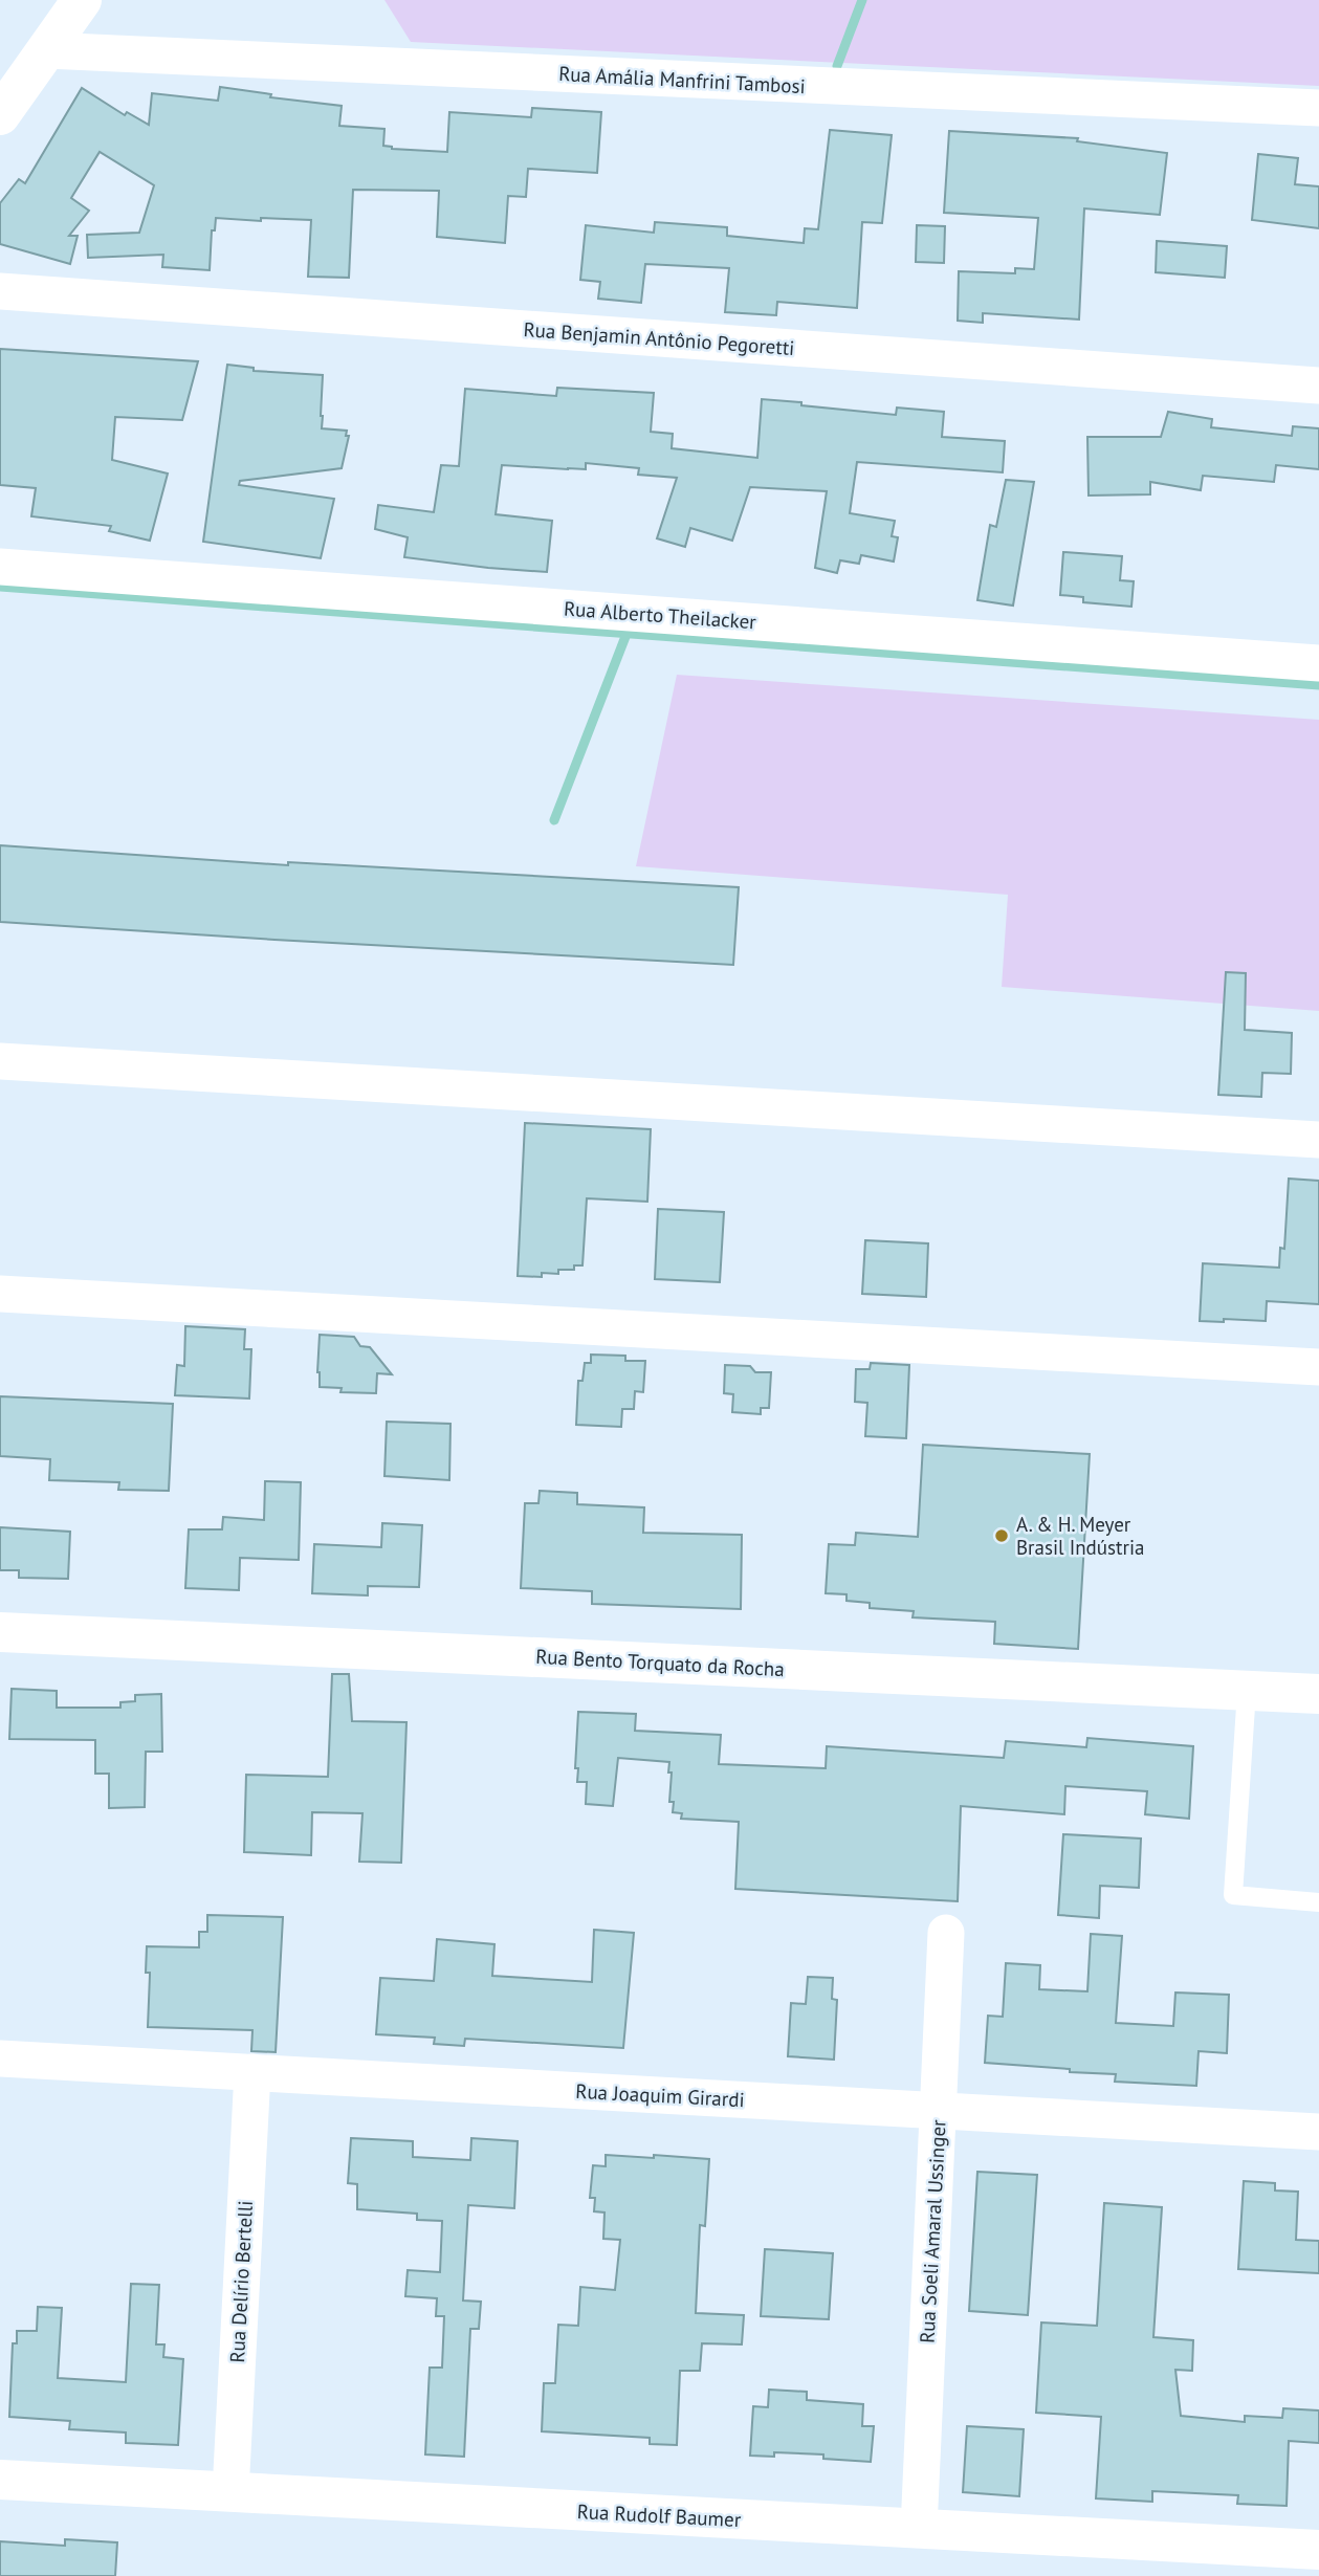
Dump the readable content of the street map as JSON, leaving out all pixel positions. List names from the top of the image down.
{
  "streets": {
    "street": [
      "Rua Amália Manfrini Tambosi",
      "Rua Benjamin Antônio Pegoretti",
      "Rua Alberto Theilacker",
      "Rua Bento Torquato da Rocha",
      "Rua Joaquim Girardi",
      "Rua Soeli Amaral Ussinger",
      "Rua Delírio Bertelli",
      "Rua Rudolf Baumer"
    ]
  },
  "crossings": [
    ["Rua Joaquim Girardi", "Rua Soeli Amaral Ussinger"],
    ["Rua Joaquim Girardi", "Rua Delírio Bertelli"],
    ["Rua Soeli Amaral Ussinger", "Rua Rudolf Baumer"],
    ["Rua Delírio Bertelli", "Rua Rudolf Baumer"]
  ],
  "places": ["A. & H. Meyer Brasil Indústria"]
}
